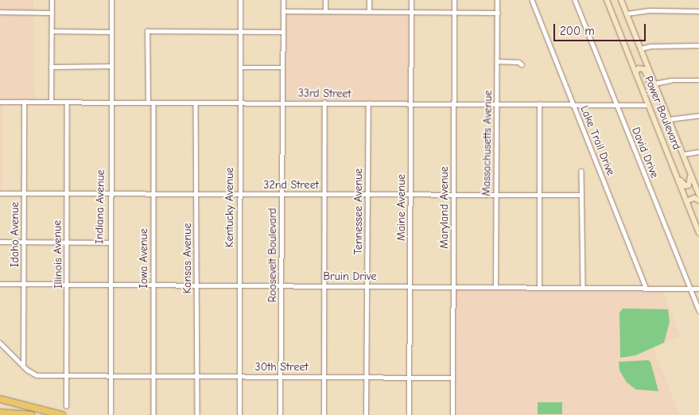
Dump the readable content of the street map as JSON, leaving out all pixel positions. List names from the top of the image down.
{
  "streets": {
    "main road": ["Power Boulevard"],
    "street": [
      "33rd Street",
      "Lake Trail Drive",
      "Massachusetts Avenue",
      "David Drive",
      "32nd Street",
      "Indiana Avenue",
      "Kentucky Avenue",
      "Maine Avenue",
      "Maryland Avenue",
      "Tennessee Avenue",
      "Idaho Avenue",
      "Illinois Avenue",
      "Roosevelt Boulevard",
      "Iowa Avenue",
      "Kansas Avenue",
      "Bruin Drive",
      "30th Street"
    ]
  },
  "crossings": [
    ["33rd Street", "Power Boulevard"],
    ["33rd Street", "Lake Trail Drive"],
    ["33rd Street", "Massachusetts Avenue"],
    ["33rd Street", "David Drive"],
    ["33rd Street", "Indiana Avenue"],
    ["33rd Street", "Kentucky Avenue"],
    ["33rd Street", "Maine Avenue"],
    ["33rd Street", "Maryland Avenue"],
    ["33rd Street", "Tennessee Avenue"],
    ["33rd Street", "Idaho Avenue"],
    ["33rd Street", "Illinois Avenue"],
    ["33rd Street", "Roosevelt Boulevard"],
    ["33rd Street", "Iowa Avenue"],
    ["33rd Street", "Kansas Avenue"],
    ["Lake Trail Drive", "Bruin Drive"],
    ["Massachusetts Avenue", "32nd Street"],
    ["Massachusetts Avenue", "Bruin Drive"],
    ["David Drive", "Bruin Drive"],
    ["32nd Street", "Indiana Avenue"],
    ["32nd Street", "Kentucky Avenue"],
    ["32nd Street", "Maine Avenue"],
    ["32nd Street", "Maryland Avenue"],
    ["32nd Street", "Tennessee Avenue"],
    ["32nd Street", "Idaho Avenue"],
    ["32nd Street", "Illinois Avenue"],
    ["32nd Street", "Roosevelt Boulevard"],
    ["32nd Street", "Iowa Avenue"],
    ["32nd Street", "Kansas Avenue"],
    ["Indiana Avenue", "Bruin Drive"],
    ["Indiana Avenue", "30th Street"],
    ["Kentucky Avenue", "Bruin Drive"],
    ["Kentucky Avenue", "30th Street"],
    ["Maine Avenue", "Bruin Drive"],
    ["Maine Avenue", "30th Street"],
    ["Maryland Avenue", "Bruin Drive"],
    ["Maryland Avenue", "30th Street"],
    ["Tennessee Avenue", "Bruin Drive"],
    ["Tennessee Avenue", "30th Street"],
    ["Idaho Avenue", "Bruin Drive"],
    ["Idaho Avenue", "30th Street"],
    ["Illinois Avenue", "Bruin Drive"],
    ["Illinois Avenue", "30th Street"],
    ["Roosevelt Boulevard", "Bruin Drive"],
    ["Roosevelt Boulevard", "30th Street"],
    ["Iowa Avenue", "Bruin Drive"],
    ["Iowa Avenue", "30th Street"],
    ["Kansas Avenue", "Bruin Drive"],
    ["Kansas Avenue", "30th Street"]
  ],
  "scale_bar": "200 m"
}
